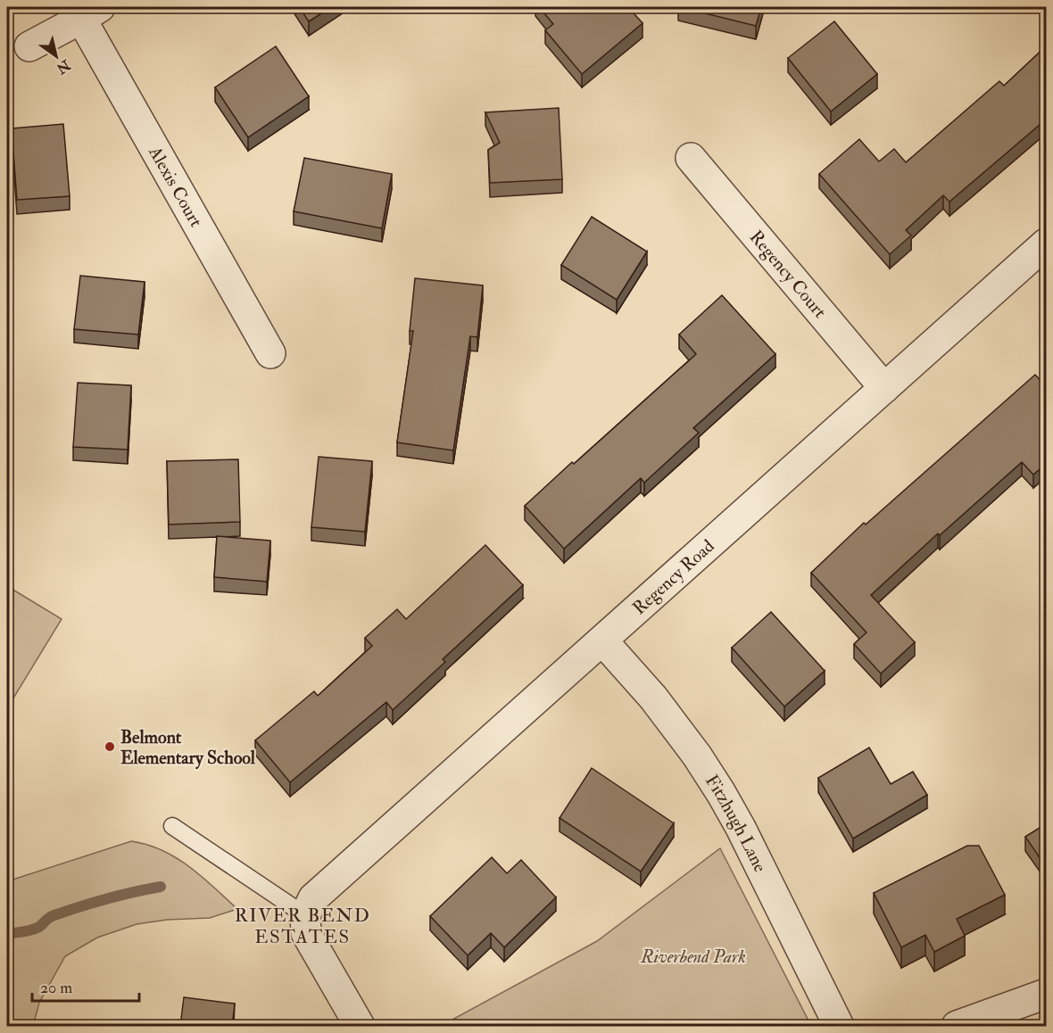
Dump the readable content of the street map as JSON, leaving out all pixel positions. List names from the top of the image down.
{
  "streets": {
    "street": [
      "Alexis Court",
      "Regency Court",
      "Regency Road",
      "Fitzhugh Lane"
    ]
  },
  "crossings": [
    ["Regency Court", "Regency Road"],
    ["Regency Road", "Fitzhugh Lane"]
  ],
  "districts": ["RIVER BEND ESTATES"],
  "parks": ["Riverbend Park"],
  "places": ["Belmont Elementary School"],
  "scale_bar": "20 m",
  "north": "bottom right"
}
